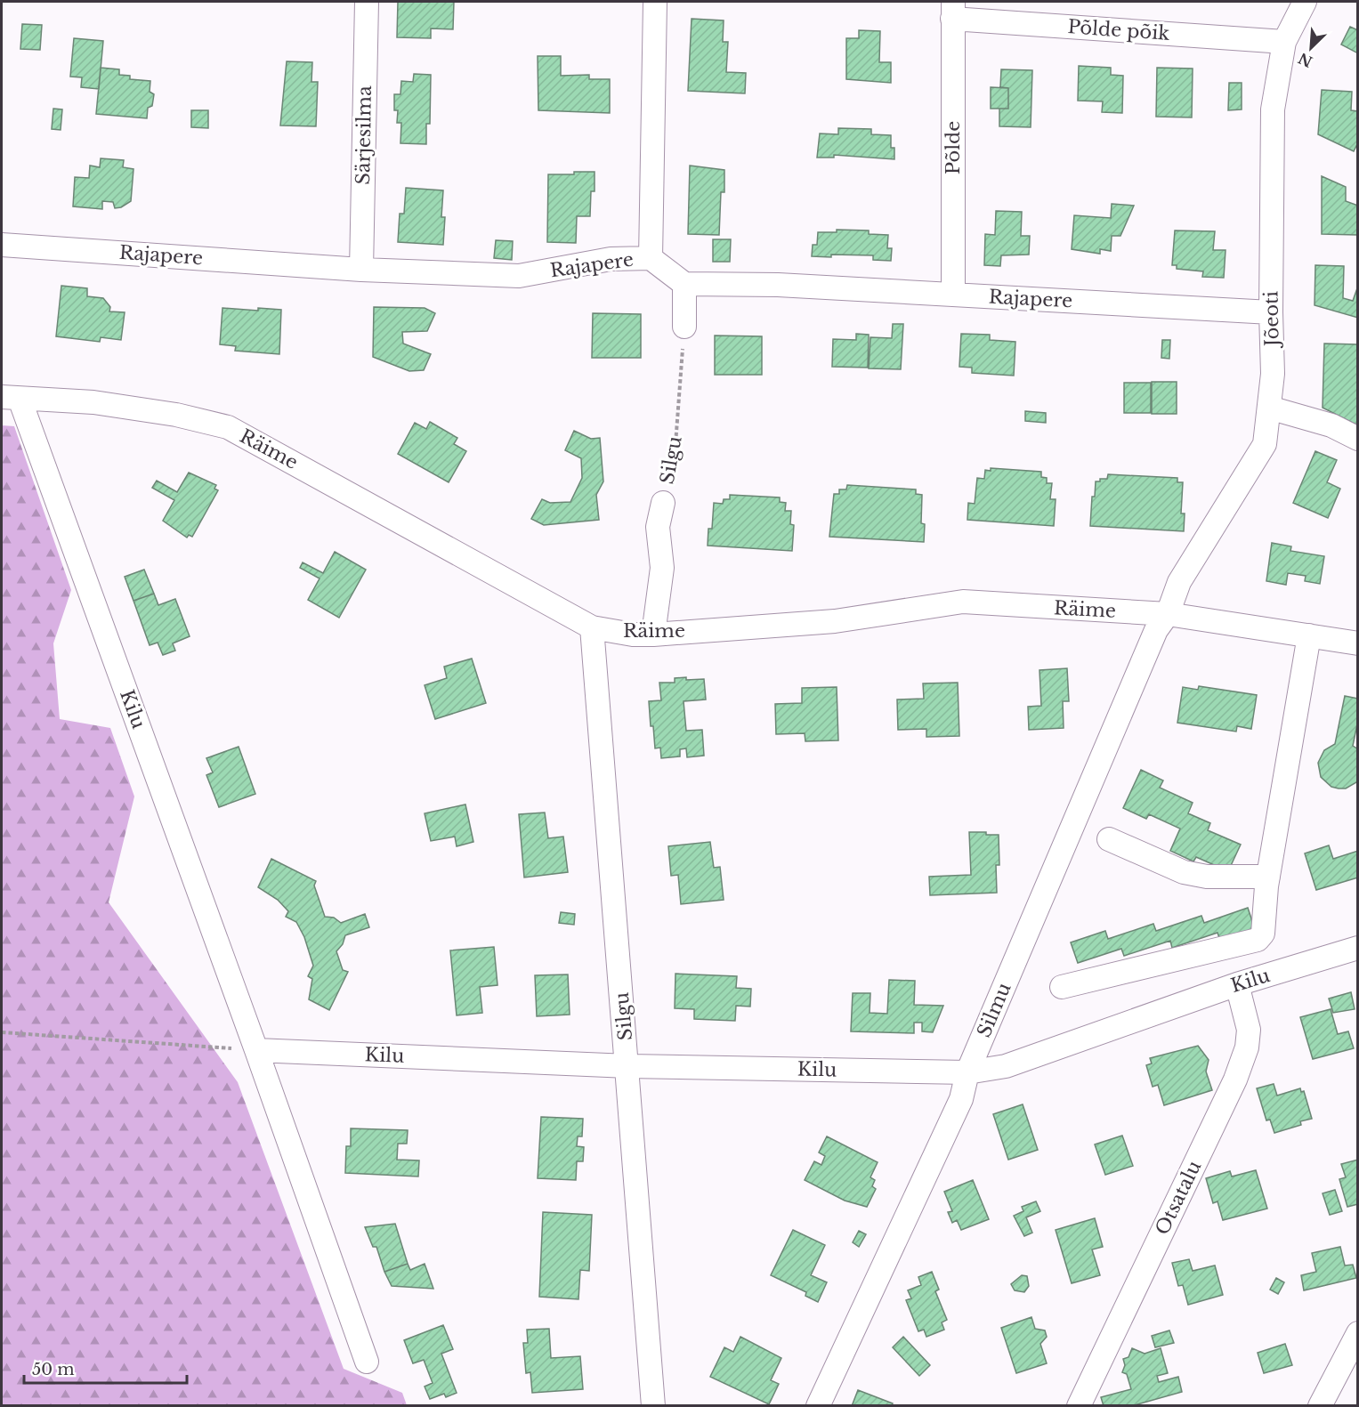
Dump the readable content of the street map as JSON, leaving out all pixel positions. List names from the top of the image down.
{
  "streets": {
    "street": [
      "Põlde põik",
      "Särjesilma",
      "Põlde",
      "Rajapere",
      "Jõeoti",
      "Räime",
      "Silgu",
      "Kilu",
      "Silmu",
      "Otsatalu"
    ]
  },
  "crossings": [
    ["Põlde põik", "Põlde"],
    ["Põlde põik", "Jõeoti"],
    ["Särjesilma", "Rajapere"],
    ["Põlde", "Rajapere"],
    ["Rajapere", "Jõeoti"],
    ["Jõeoti", "Räime"],
    ["Jõeoti", "Silmu"],
    ["Räime", "Silgu"],
    ["Räime", "Kilu"],
    ["Räime", "Silmu"],
    ["Silgu", "Kilu"],
    ["Kilu", "Silmu"],
    ["Kilu", "Otsatalu"]
  ],
  "scale_bar": "50 m",
  "north": "bottom left"
}
